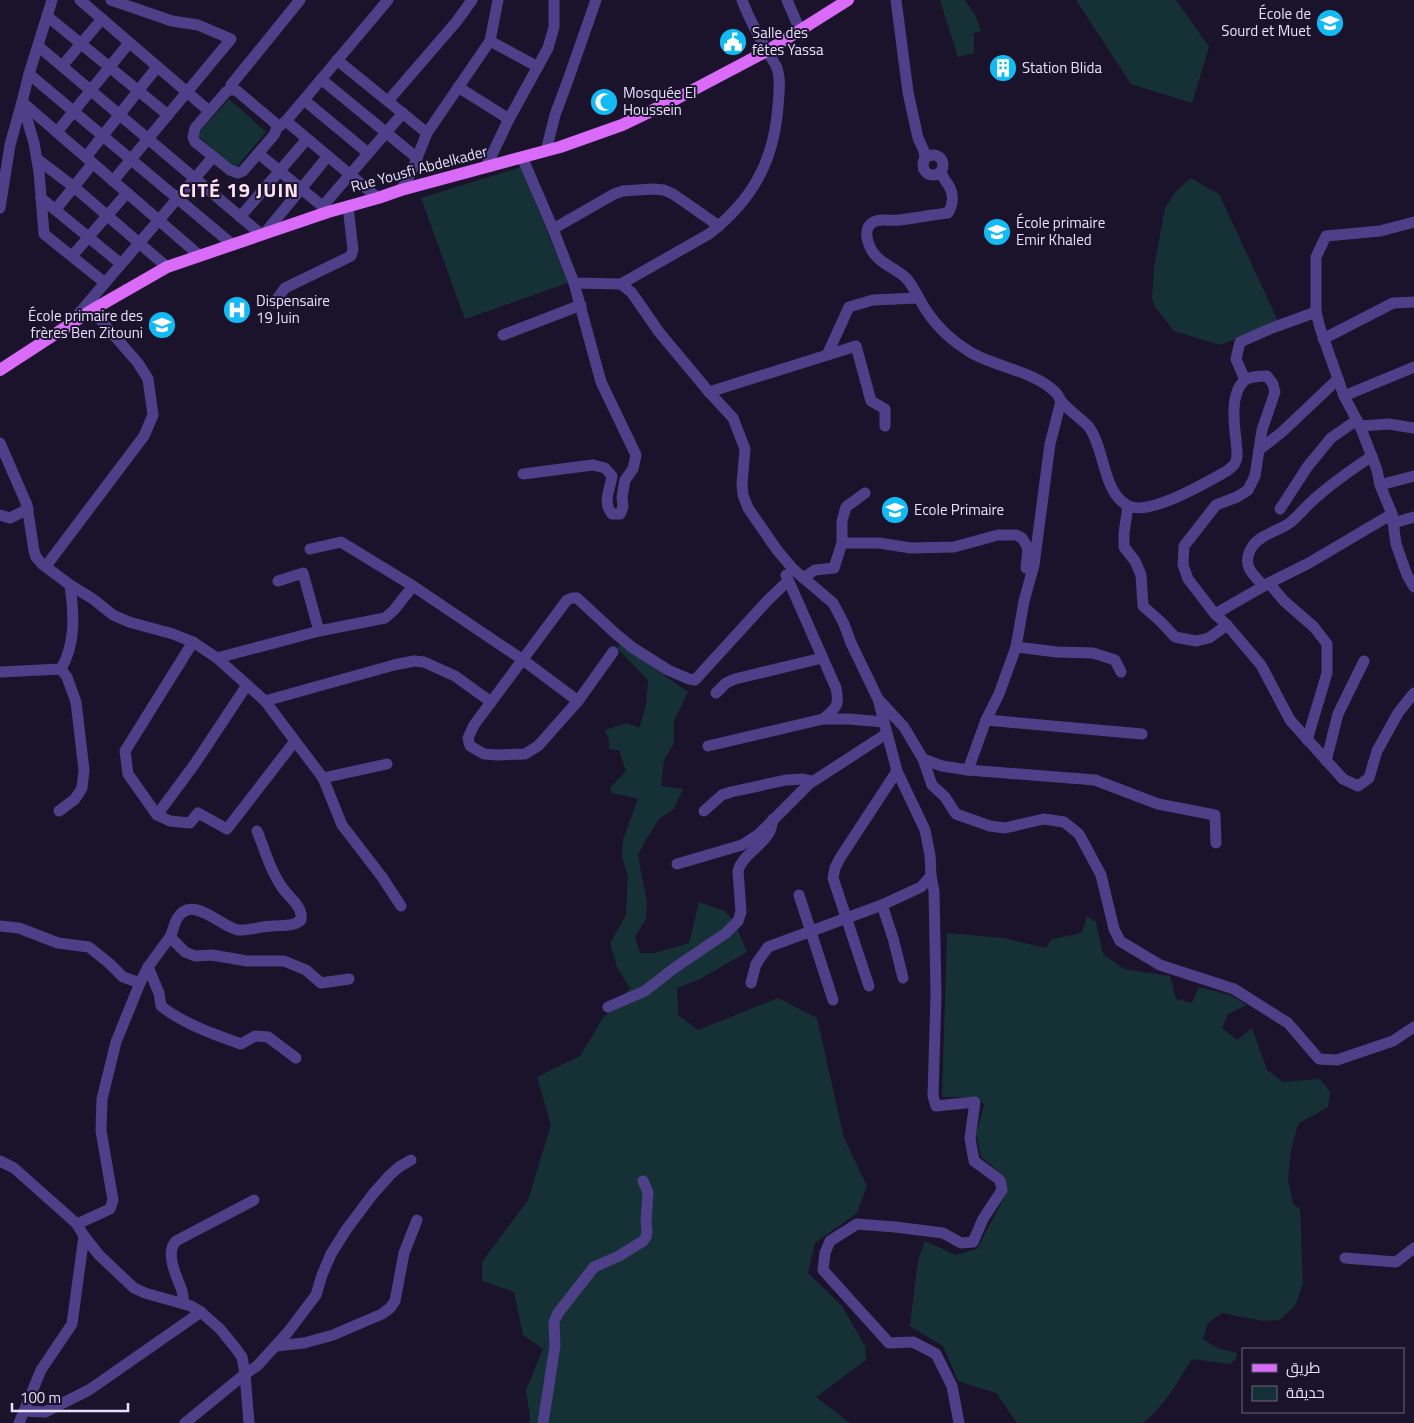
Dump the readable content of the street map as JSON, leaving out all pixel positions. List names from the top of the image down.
{
  "streets": {
    "main road": ["Rue Yousfi Abdelkader"]
  },
  "districts": ["CITÉ 19 JUIN"],
  "places": {
    "school or university": [
      "École de Sourd et Muet",
      "École primaire Emir Khaled",
      "École primaire des frères Ben Zitouni",
      "Ecole Primaire"
    ],
    "public building": ["Salle des fêtes Yassa"],
    "building": ["Station Blida"],
    "mosque": ["Mosquée El Houssein"],
    "hospital": ["Dispensaire 19 Juin"]
  },
  "legend": ["طريق", "حديقة"],
  "scale_bar": "100 m"
}
